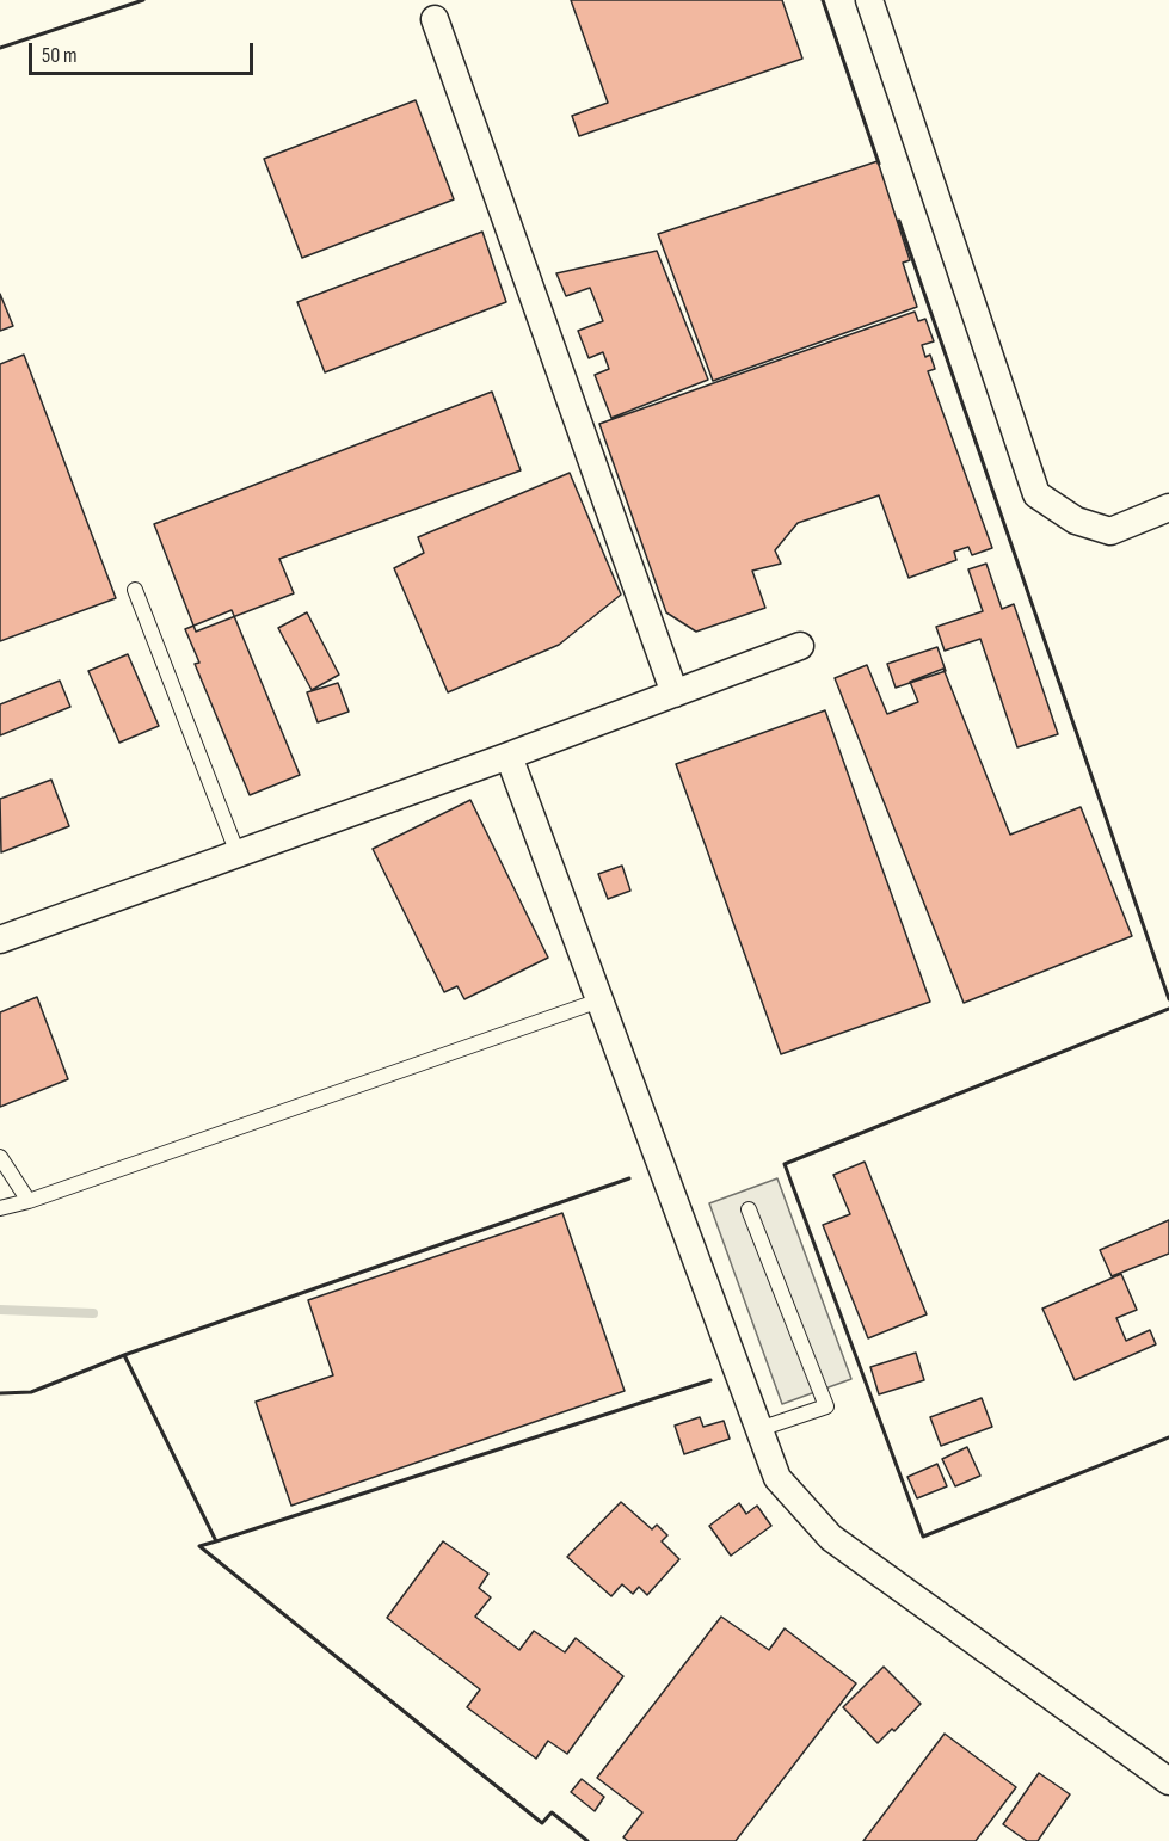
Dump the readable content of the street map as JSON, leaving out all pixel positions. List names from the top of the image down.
{
  "scale_bar": "50 m"
}
